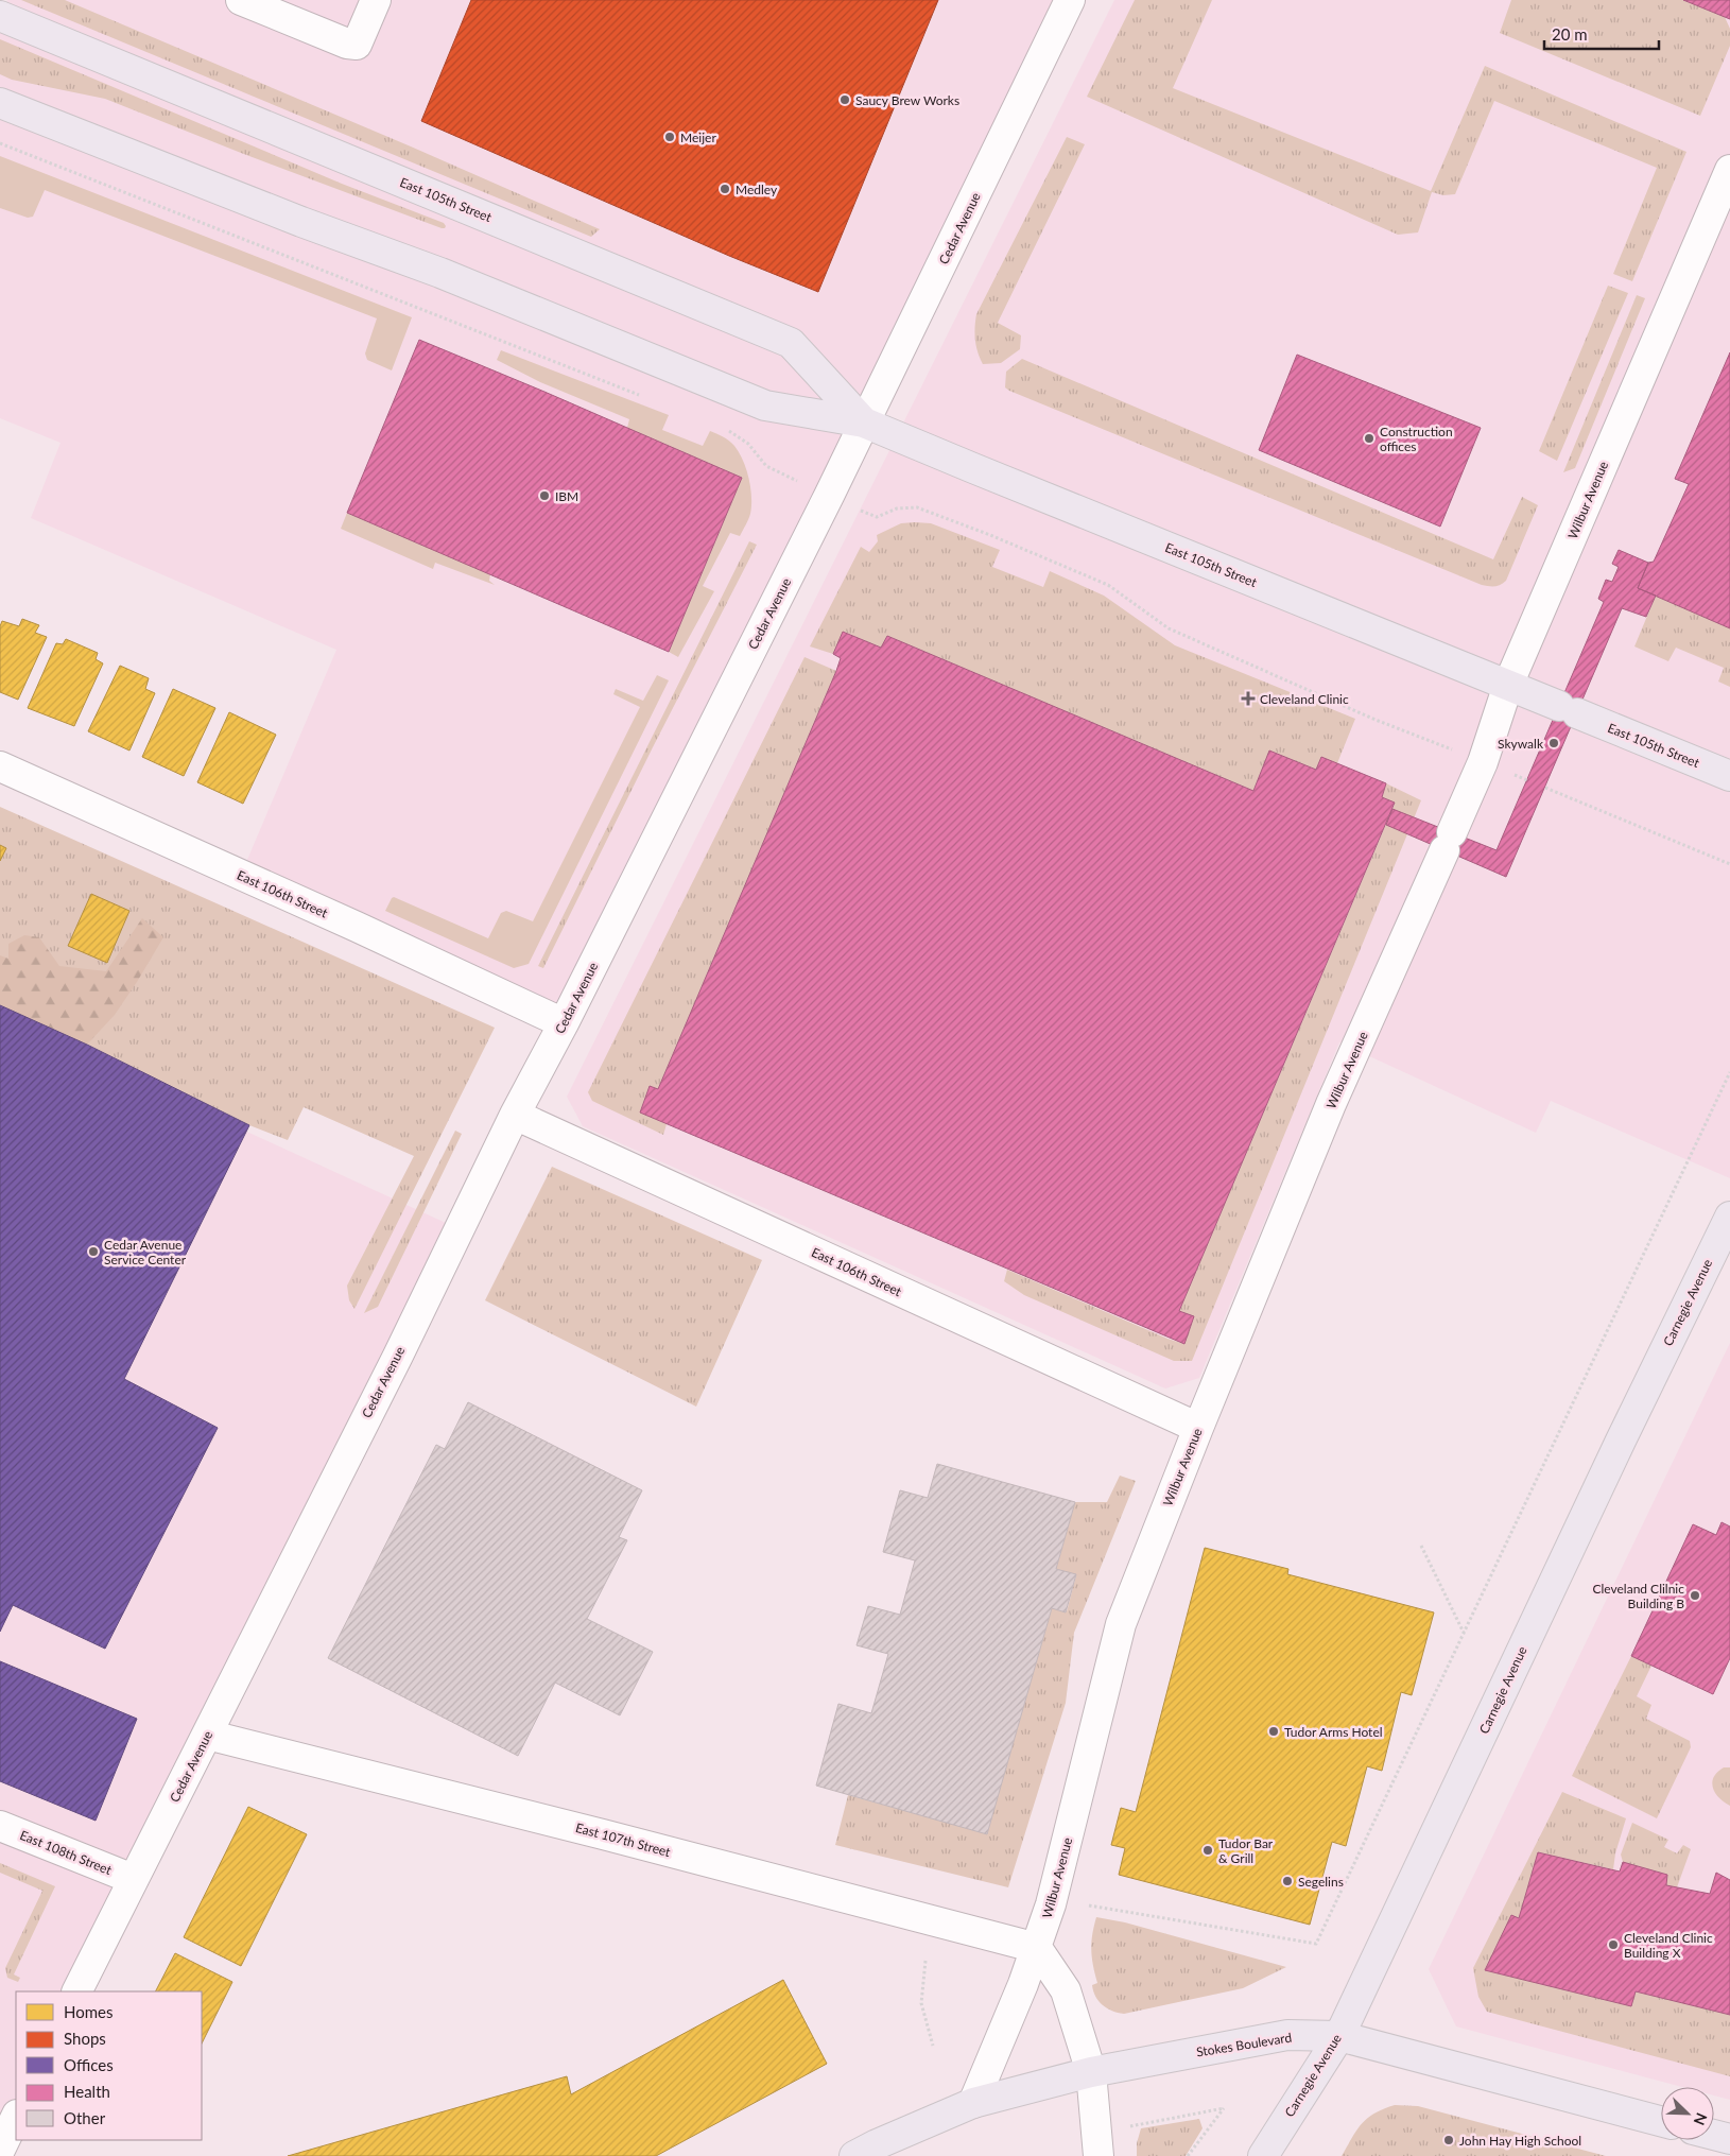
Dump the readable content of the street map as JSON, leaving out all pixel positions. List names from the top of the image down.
{
  "streets": {
    "main road": ["East 105th Street", "Carnegie Avenue", "Stokes Boulevard"],
    "street": [
      "Cedar Avenue",
      "Wilbur Avenue",
      "East 106th Street",
      "East 107th Street",
      "East 108th Street"
    ]
  },
  "crossings": [
    ["East 105th Street", "Cedar Avenue"],
    ["East 105th Street", "Wilbur Avenue"],
    ["Cedar Avenue", "East 106th Street"],
    ["Cedar Avenue", "East 107th Street"],
    ["Cedar Avenue", "East 108th Street"],
    ["Wilbur Avenue", "East 106th Street"],
    ["Wilbur Avenue", "East 107th Street"],
    ["Wilbur Avenue", "Stokes Boulevard"],
    ["Carnegie Avenue", "Stokes Boulevard"]
  ],
  "places": {
    "other": [
      "Saucy Brew Works",
      "Meijer",
      "Medley",
      "Construction offices",
      "IBM",
      "Skywalk",
      "Cedar Avenue Service Center",
      "Cleveland Clilnic Building B",
      "Tudor Arms Hotel",
      "Tudor Bar & Grill",
      "Segelins",
      "Cleveland Clinic Building X",
      "John Hay High School"
    ],
    "health": ["Cleveland Clinic"]
  },
  "legend": [
    "Homes",
    "Shops",
    "Offices",
    "Health",
    "Other"
  ],
  "scale_bar": "20 m",
  "north": "bottom right"
}
